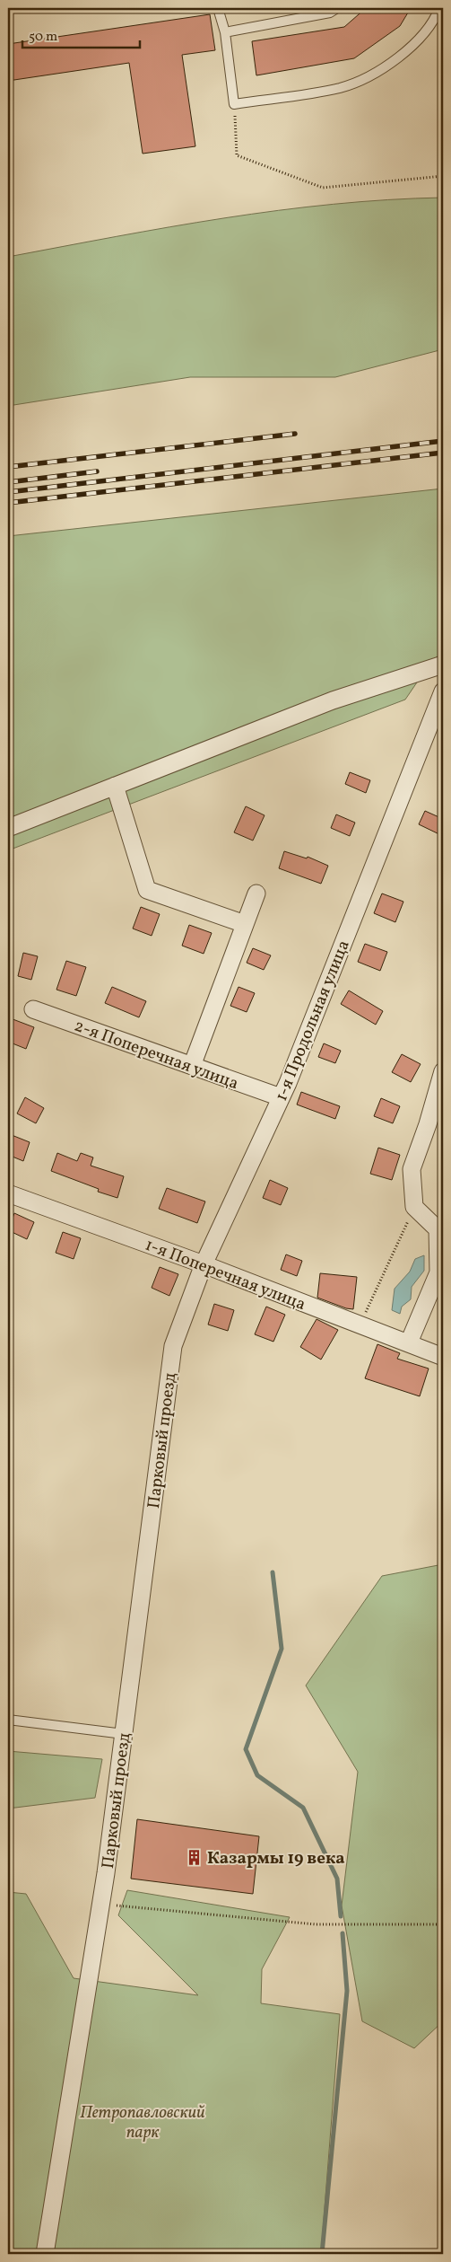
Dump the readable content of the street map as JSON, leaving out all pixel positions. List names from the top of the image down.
{
  "streets": {
    "street": [
      "1-я Продольная улица",
      "2-я Поперечная улица",
      "1-я Поперечная улица",
      "Парковый проезд"
    ]
  },
  "crossings": [
    ["1-я Продольная улица", "2-я Поперечная улица"],
    ["1-я Продольная улица", "1-я Поперечная улица"],
    ["1-я Продольная улица", "Парковый проезд"]
  ],
  "parks": ["Петропавловский парк"],
  "places": {
    "building": ["Казармы 19 века"]
  },
  "scale_bar": "50 m"
}
